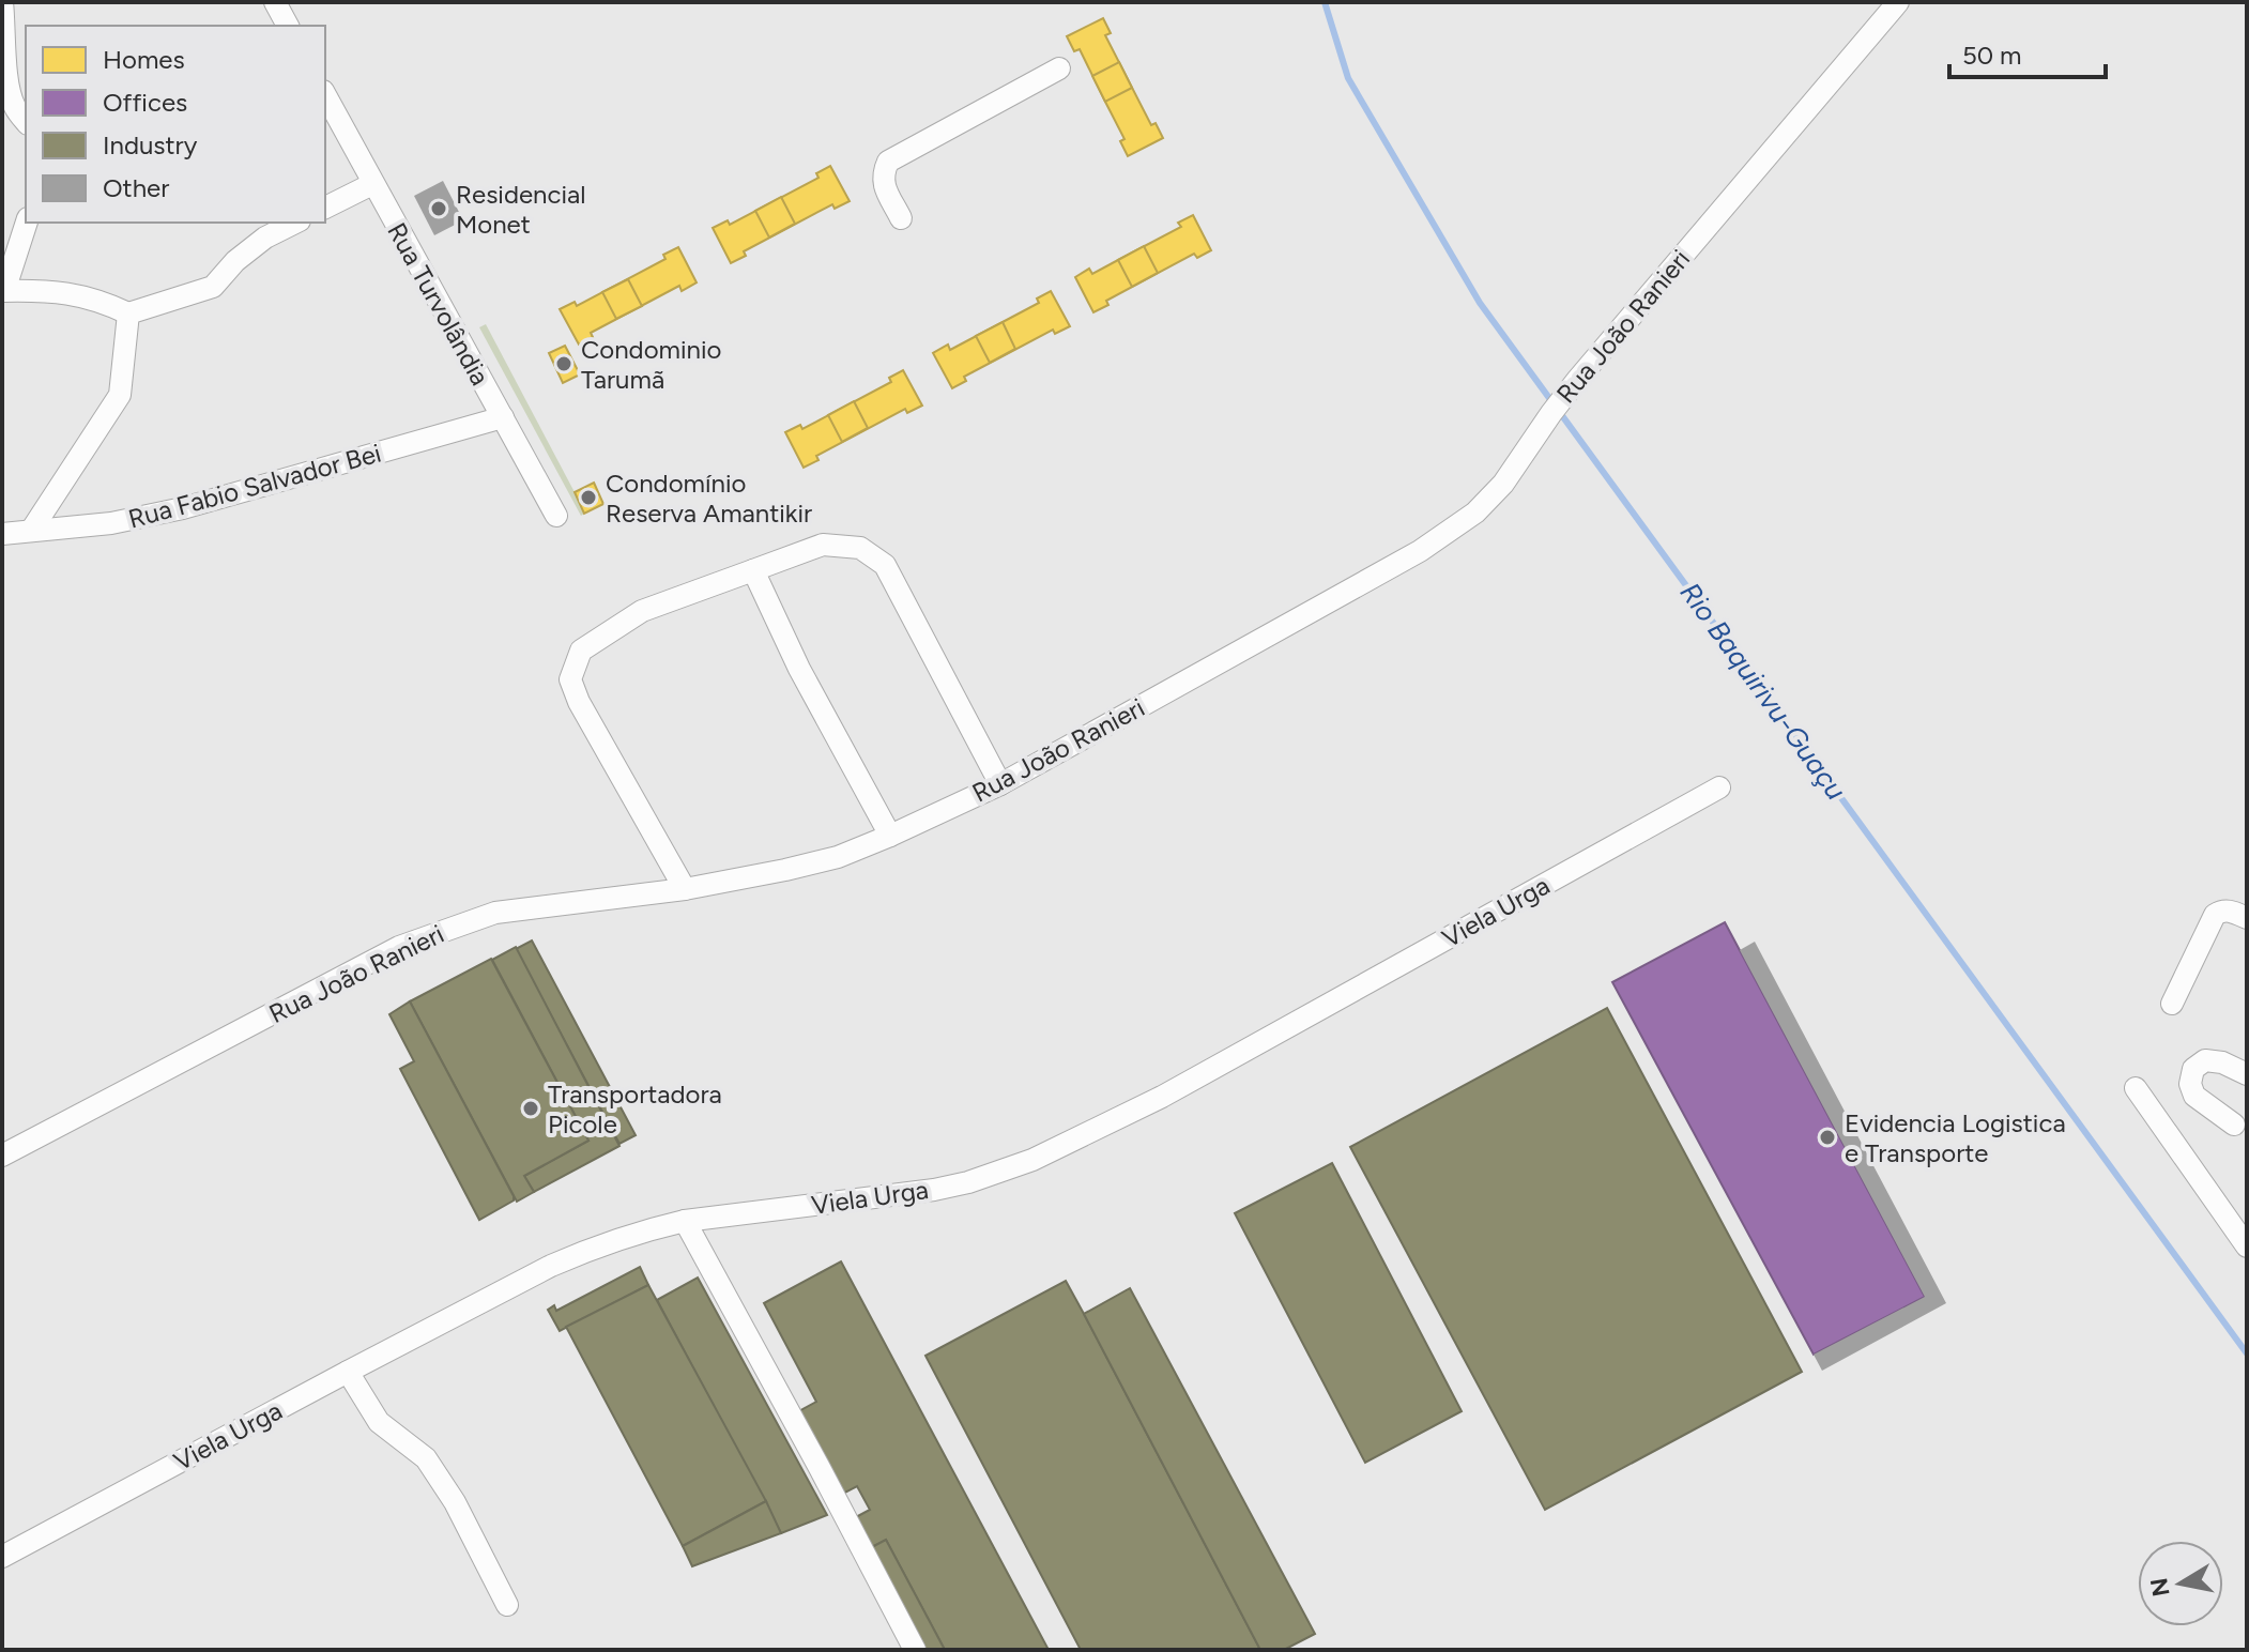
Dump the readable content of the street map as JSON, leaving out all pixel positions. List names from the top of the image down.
{
  "streets": {
    "street": [
      "Rua Turvolândia",
      "Rua João Ranieri",
      "Rua Fabio Salvador Bei",
      "Viela Urga"
    ]
  },
  "crossings": [
    ["Rua Turvolândia", "Rua Fabio Salvador Bei"]
  ],
  "water": ["Rio Baquirivu-Guaçu"],
  "places": [
    "Residencial Monet",
    "Condominio Tarumã",
    "Condomínio Reserva Amantikir",
    "Transportadora Picole",
    "Evidencia Logistica e Transporte"
  ],
  "legend": [
    "Homes",
    "Offices",
    "Industry",
    "Other"
  ],
  "scale_bar": "50 m",
  "north": "left"
}
